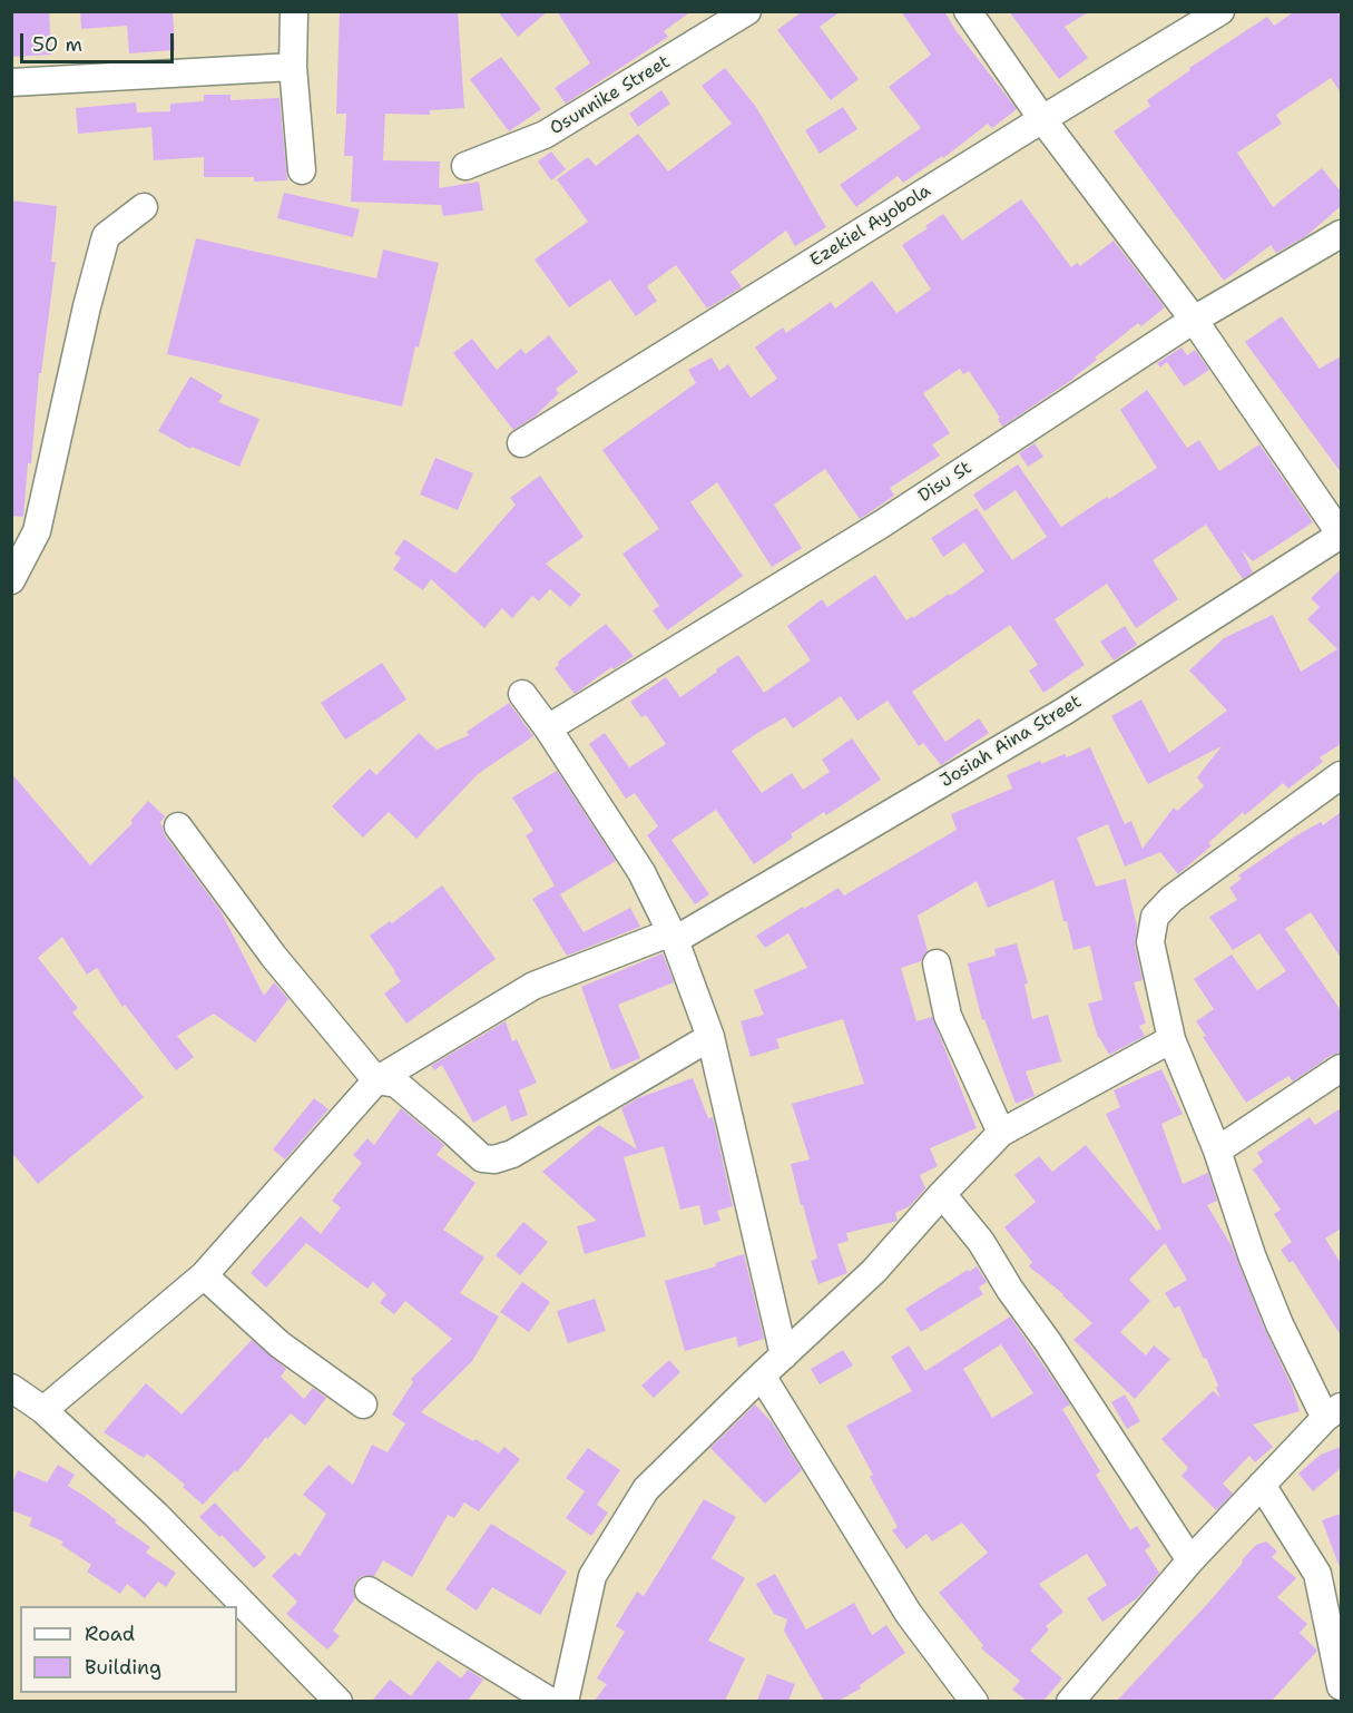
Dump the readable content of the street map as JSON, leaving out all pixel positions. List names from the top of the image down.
{
  "streets": {
    "street": [
      "Osunnike Street",
      "Ezekiel Ayobola",
      "Disu St",
      "Josiah Aina Street"
    ]
  },
  "legend": ["Road", "Building"],
  "scale_bar": "50 m"
}
